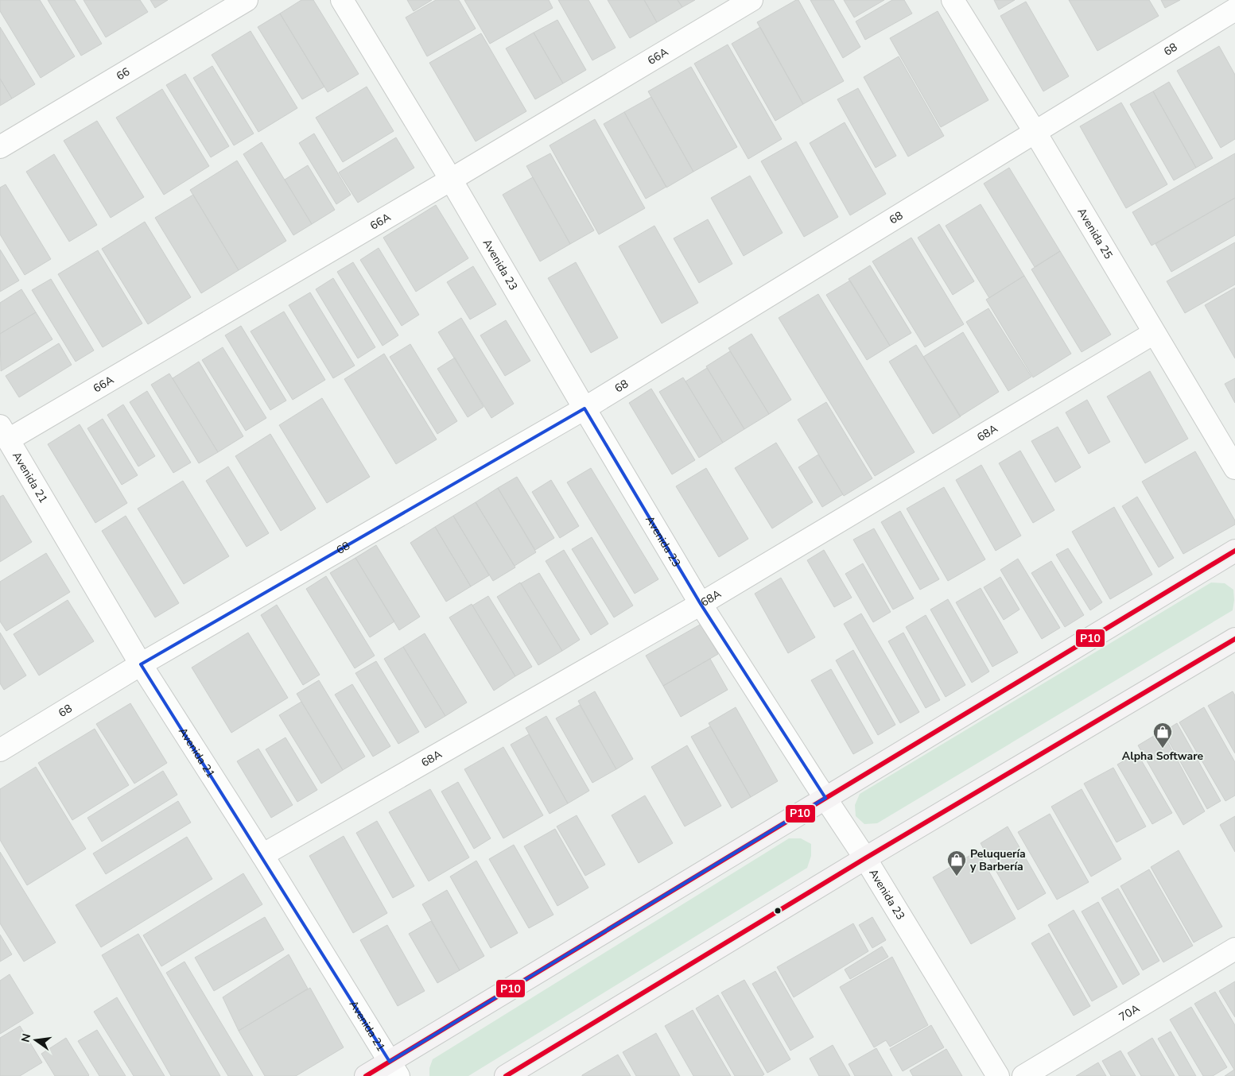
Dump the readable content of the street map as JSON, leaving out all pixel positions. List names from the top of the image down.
{
  "streets": {
    "street": [
      "68",
      "66A",
      "66",
      "Avenida 25",
      "Avenida 23",
      "68A",
      "Avenida 21",
      "70A"
    ]
  },
  "crossings": [
    ["68", "Avenida 25"],
    ["68", "Avenida 23"],
    ["68", "Avenida 21"],
    ["66A", "Avenida 23"],
    ["66A", "Avenida 21"],
    ["Avenida 25", "68A"],
    ["Avenida 23", "68A"],
    ["68A", "Avenida 21"]
  ],
  "places": {
    "shop": ["Alpha Software", "Peluquería y Barbería"]
  },
  "lines": ["transit line P10"],
  "north": "left"
}
